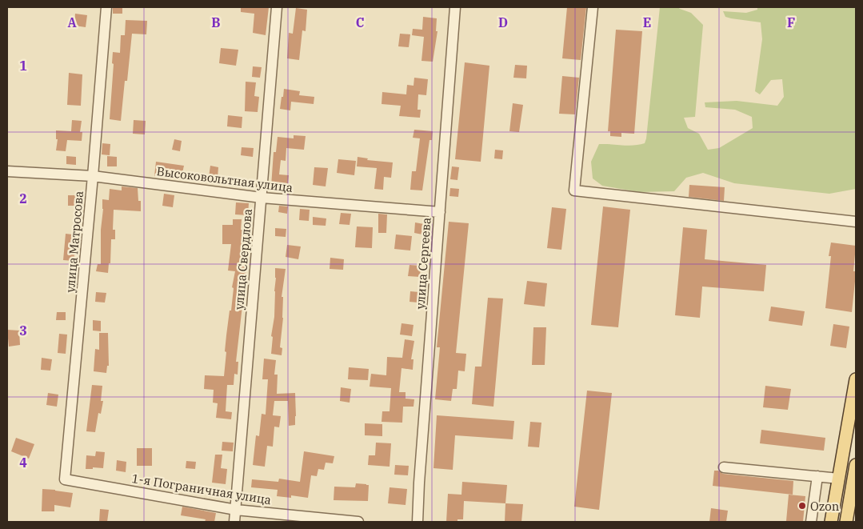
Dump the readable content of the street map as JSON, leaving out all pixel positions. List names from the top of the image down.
{
  "streets": {
    "street": [
      "Высоковольтная улица",
      "улица Матросова",
      "улица Свердлова",
      "улица Сергеева",
      "1-я Пограничная улица"
    ]
  },
  "crossings": [
    ["Высоковольтная улица", "улица Матросова"],
    ["Высоковольтная улица", "улица Свердлова"],
    ["Высоковольтная улица", "улица Сергеева"],
    ["улица Матросова", "1-я Пограничная улица"],
    ["улица Свердлова", "1-я Пограничная улица"]
  ],
  "places": ["Ozon"],
  "grid": {
    "columns": [
      "A",
      "B",
      "C",
      "D",
      "E",
      "F"
    ],
    "rows": [
      "1",
      "2",
      "3",
      "4"
    ]
  }
}
